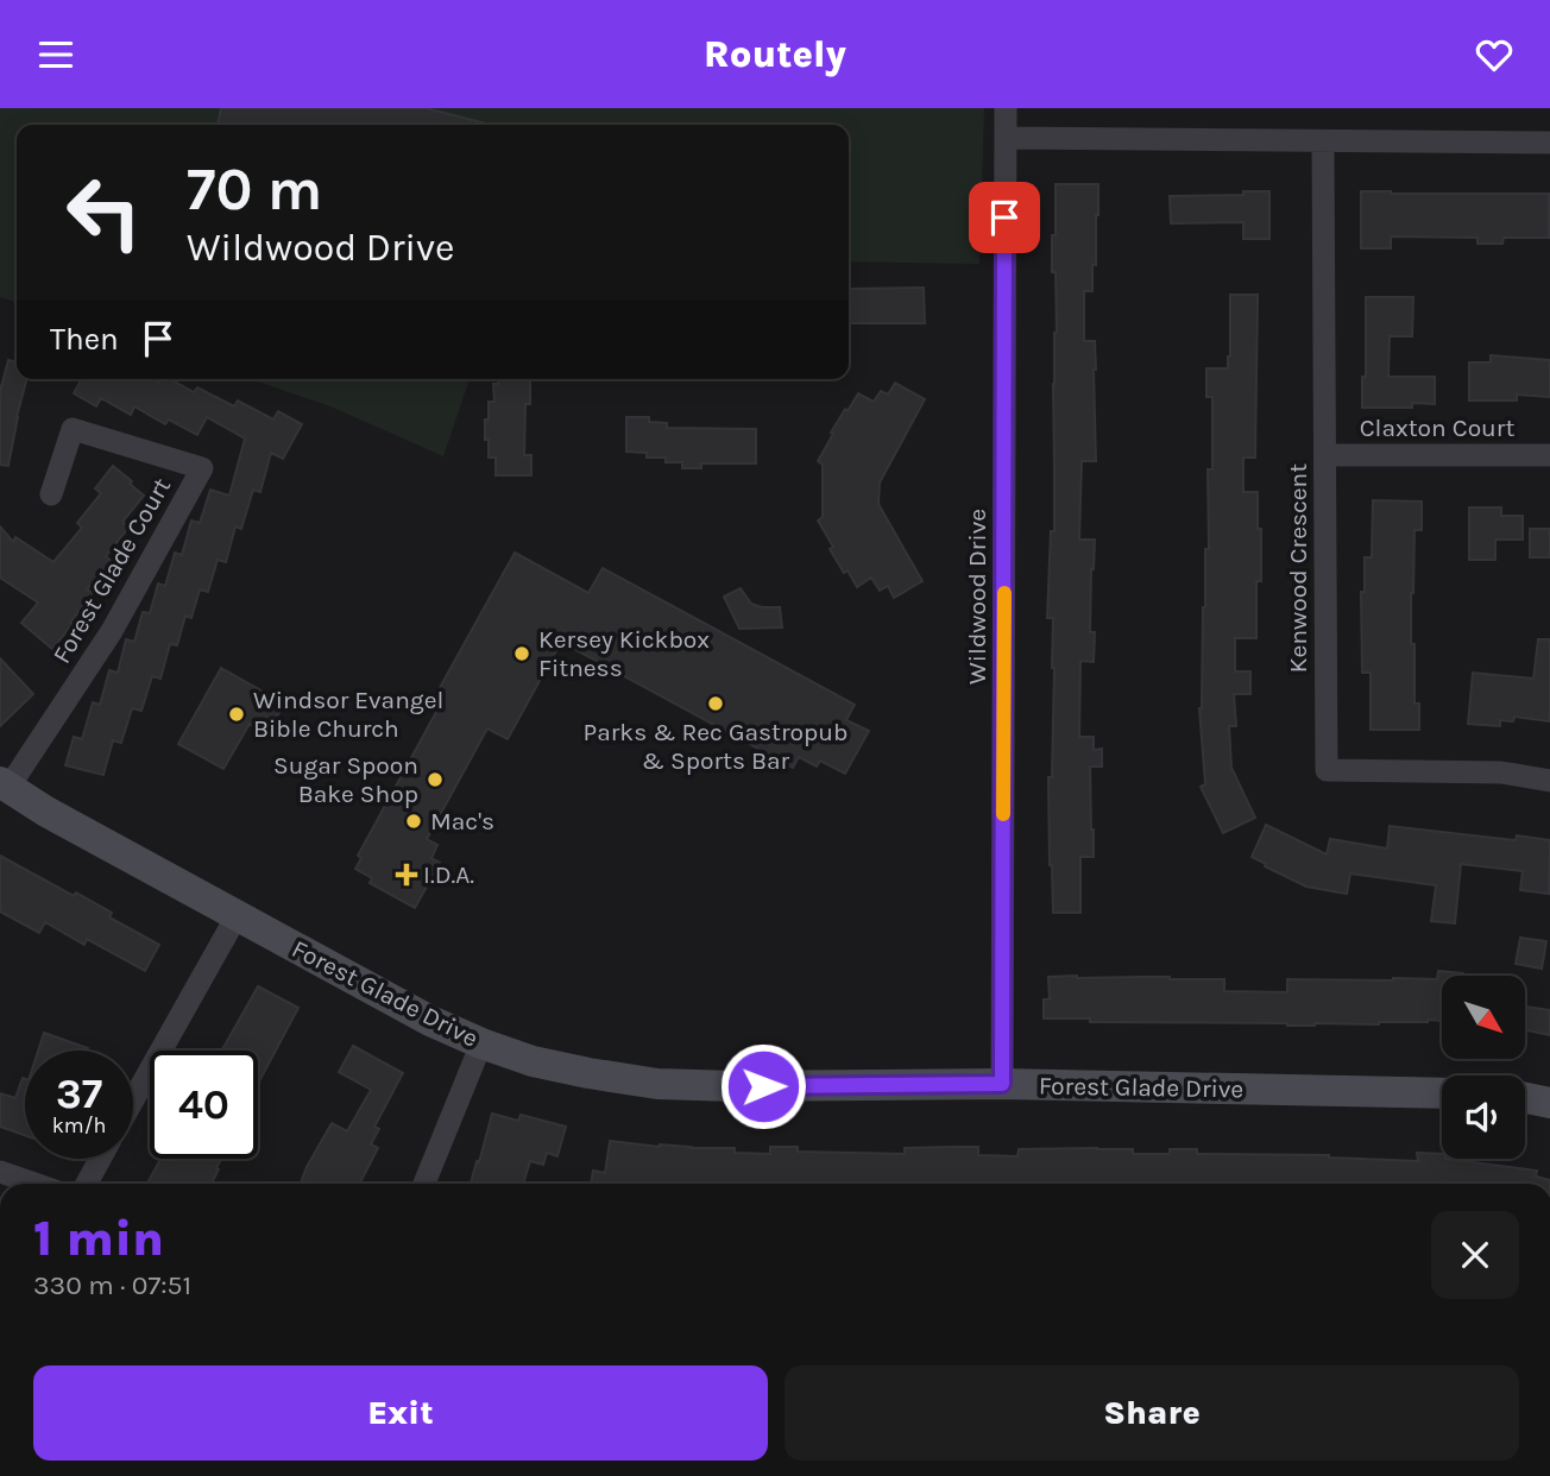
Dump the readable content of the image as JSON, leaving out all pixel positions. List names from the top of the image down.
{
  "streets": {
    "street": [
      "Claxton Court",
      "Kenwood Crescent",
      "Forest Glade Court",
      "Wildwood Drive",
      "Forest Glade Drive"
    ]
  },
  "crossings": [
    ["Claxton Court", "Kenwood Crescent"],
    ["Forest Glade Court", "Forest Glade Drive"],
    ["Wildwood Drive", "Forest Glade Drive"]
  ],
  "places": {
    "other": [
      "Kersey Kickbox Fitness",
      "Parks & Rec Gastropub & Sports Bar",
      "Windsor Evangel Bible Church",
      "Sugar Spoon Bake Shop",
      "Mac's"
    ],
    "health": ["I.D.A."]
  },
  "north": "bottom right",
  "page": {
    "header": "Routely",
    "turn": ["70 m", "Wildwood Drive"],
    "then": "Then",
    "speed": "37 km/h",
    "limit": "40",
    "heading": ["1 min", "330 m · 07:51"],
    "buttons": ["Exit", "Share"]
  }
}
